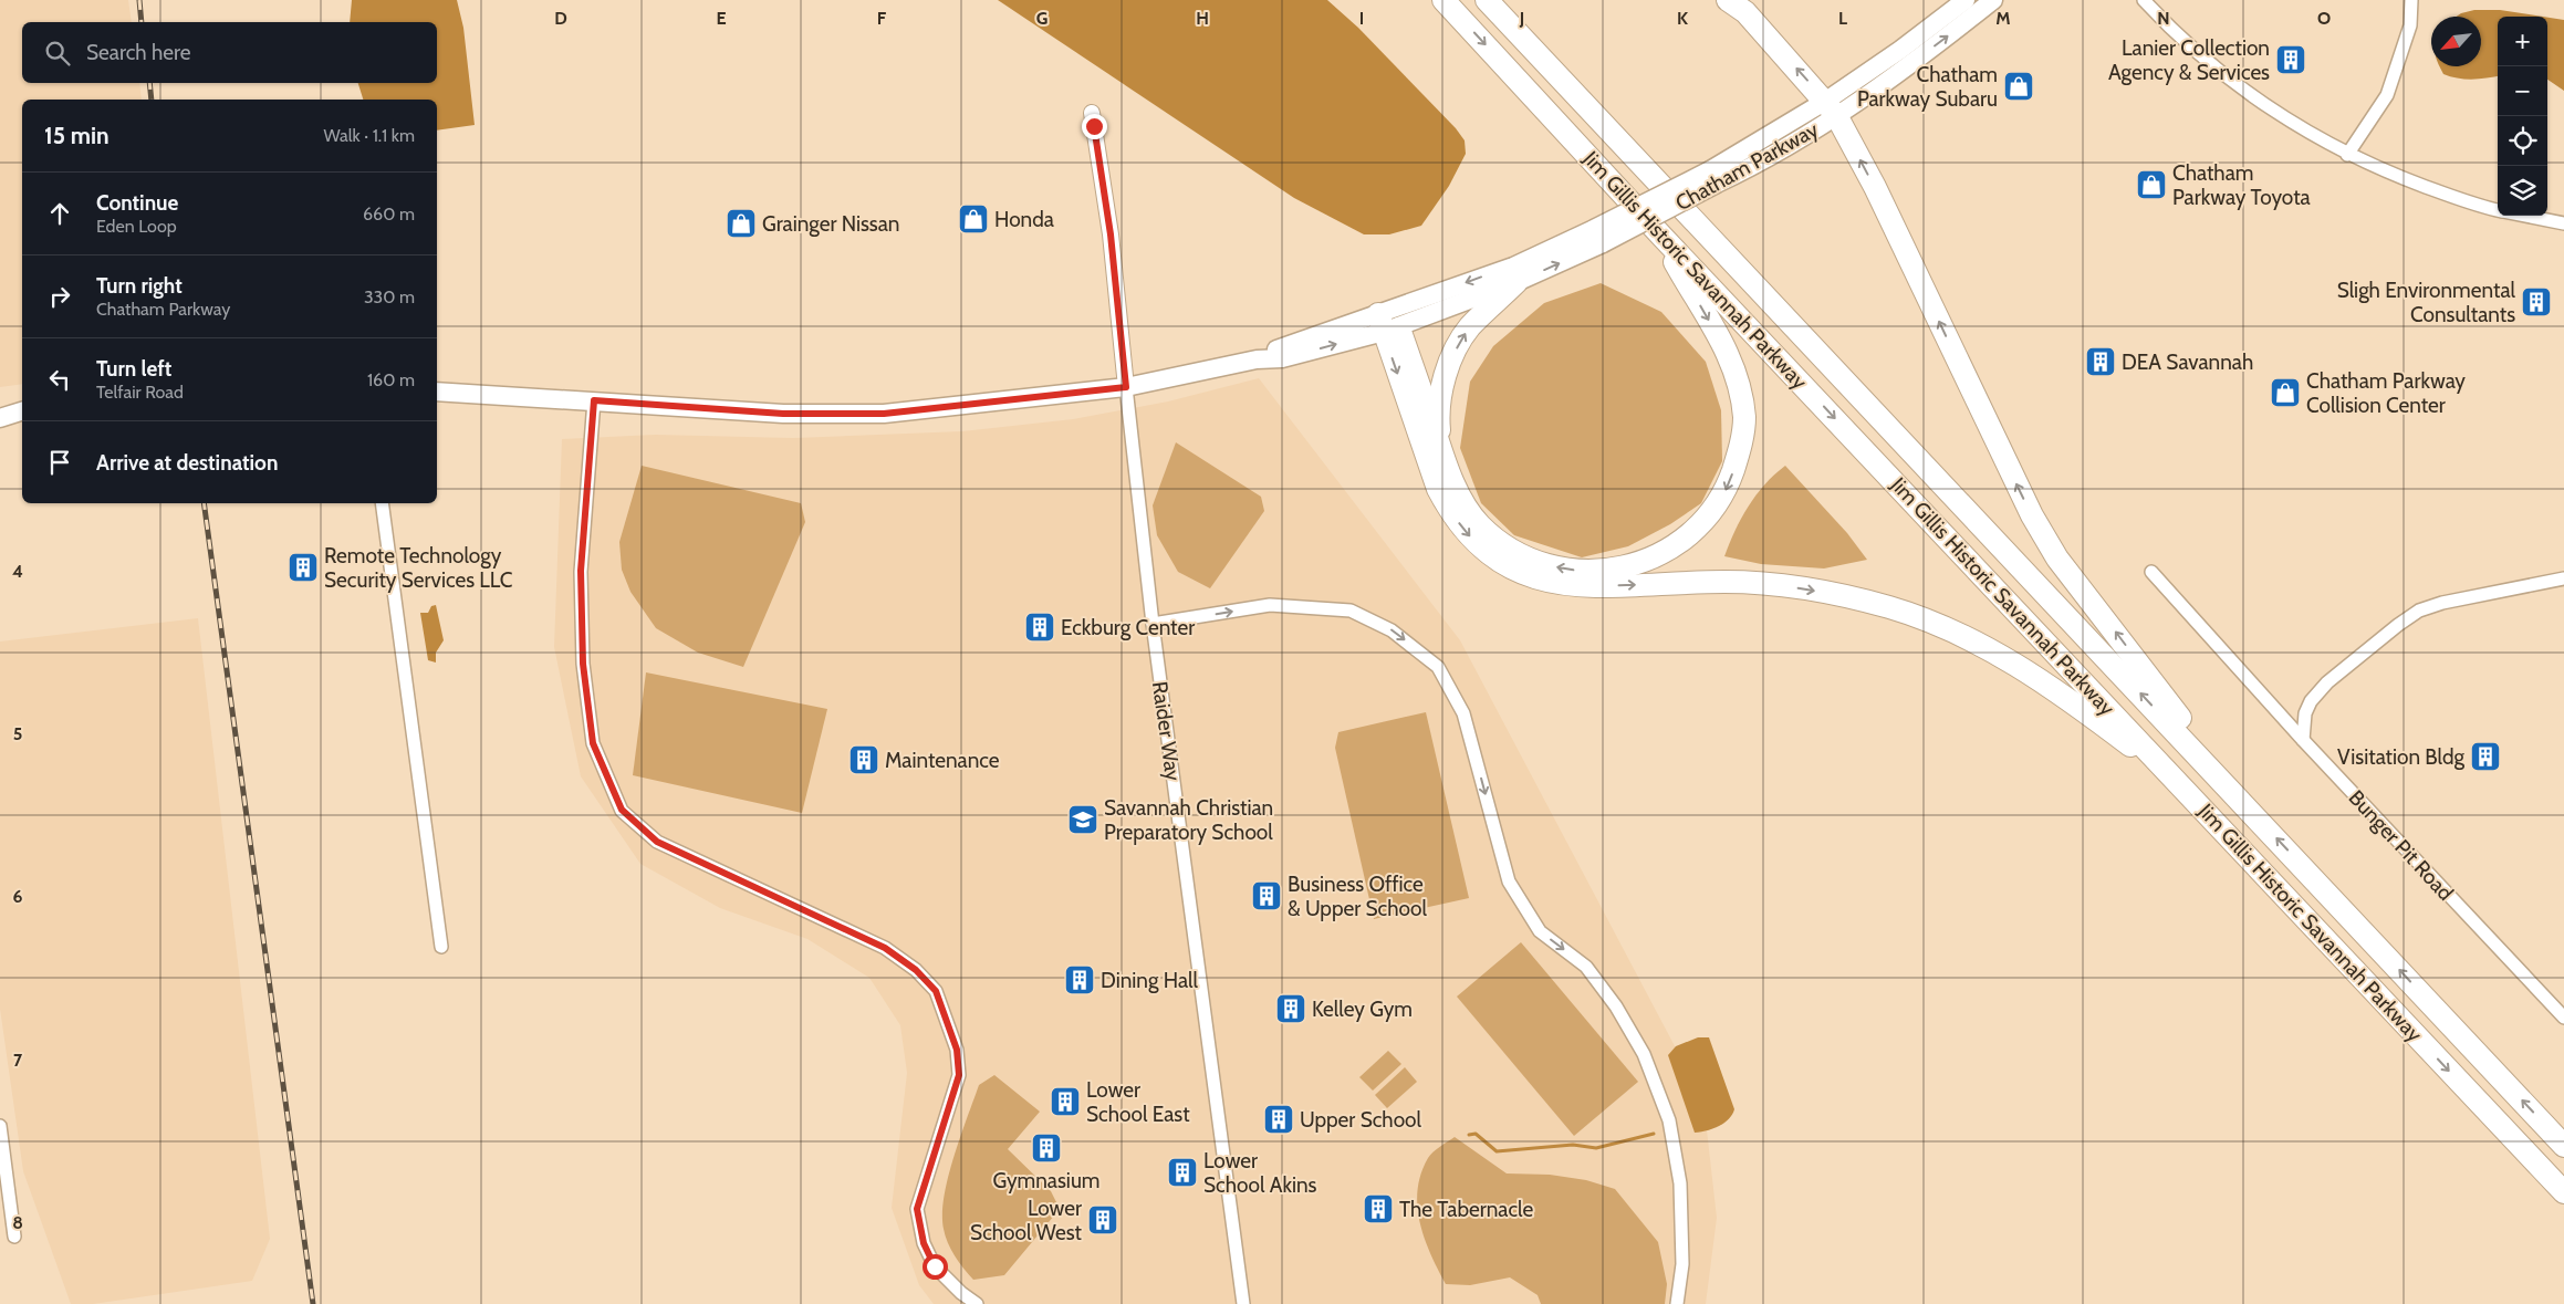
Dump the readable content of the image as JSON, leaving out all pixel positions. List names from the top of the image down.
{
  "streets": {
    "highway": ["Jim Gillis Historic Savannah Parkway"],
    "main road": ["Chatham Parkway"],
    "street": ["Raider Way", "Bunger Pit Road"]
  },
  "crossings": [
    ["Chatham Parkway", "Raider Way"]
  ],
  "places": {
    "building": [
      "Lanier Collection Agency & Services",
      "Sligh Environmental Consultants",
      "DEA Savannah",
      "Remote Technology Security Services LLC",
      "Eckburg Center",
      "Visitation Bldg",
      "Maintenance",
      "Business Office & Upper School",
      "Dining Hall",
      "Kelley Gym",
      "Lower School East",
      "Upper School",
      "Gymnasium",
      "Lower School Akins",
      "The Tabernacle",
      "Lower School West"
    ],
    "shop": [
      "Chatham Parkway Subaru",
      "Chatham Parkway Toyota",
      "Honda",
      "Grainger Nissan",
      "Chatham Parkway Collision Center"
    ],
    "school or university": ["Savannah Christian Preparatory School"]
  },
  "north": "bottom left",
  "page": {
    "map_buttons": ["+", "−"],
    "search": "Search here",
    "heading": ["15 min", "Walk · 1.1 km"],
    "list": [
      ["Continue", "Eden Loop", "660 m"],
      ["Turn right", "Chatham Parkway", "330 m"],
      ["Turn left", "Telfair Road", "160 m"],
      "Arrive at destination"
    ]
  },
  "grid": {
    "columns": [
      "D",
      "E",
      "F",
      "G",
      "H",
      "I",
      "J",
      "K",
      "L",
      "M",
      "N",
      "O"
    ],
    "rows": [
      "4",
      "5",
      "6",
      "7",
      "8"
    ]
  }
}
